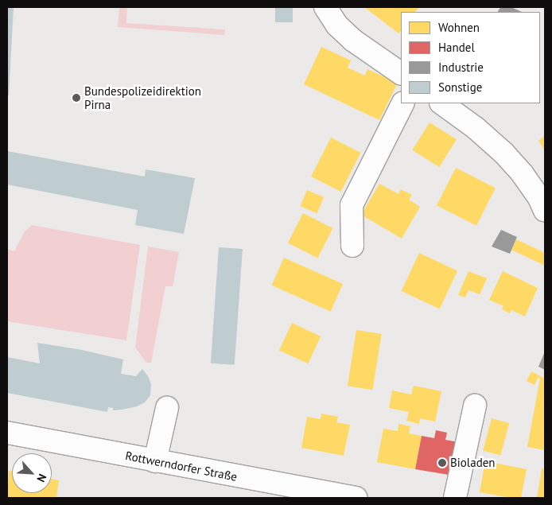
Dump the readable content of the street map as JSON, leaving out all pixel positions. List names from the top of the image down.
{
  "streets": {
    "main road": ["Rottwerndorfer Straße"]
  },
  "places": ["Bundespolizeidirektion Pirna", "Bioladen"],
  "legend": [
    "Wohnen",
    "Handel",
    "Industrie",
    "Sonstige"
  ],
  "north": "bottom right"
}
